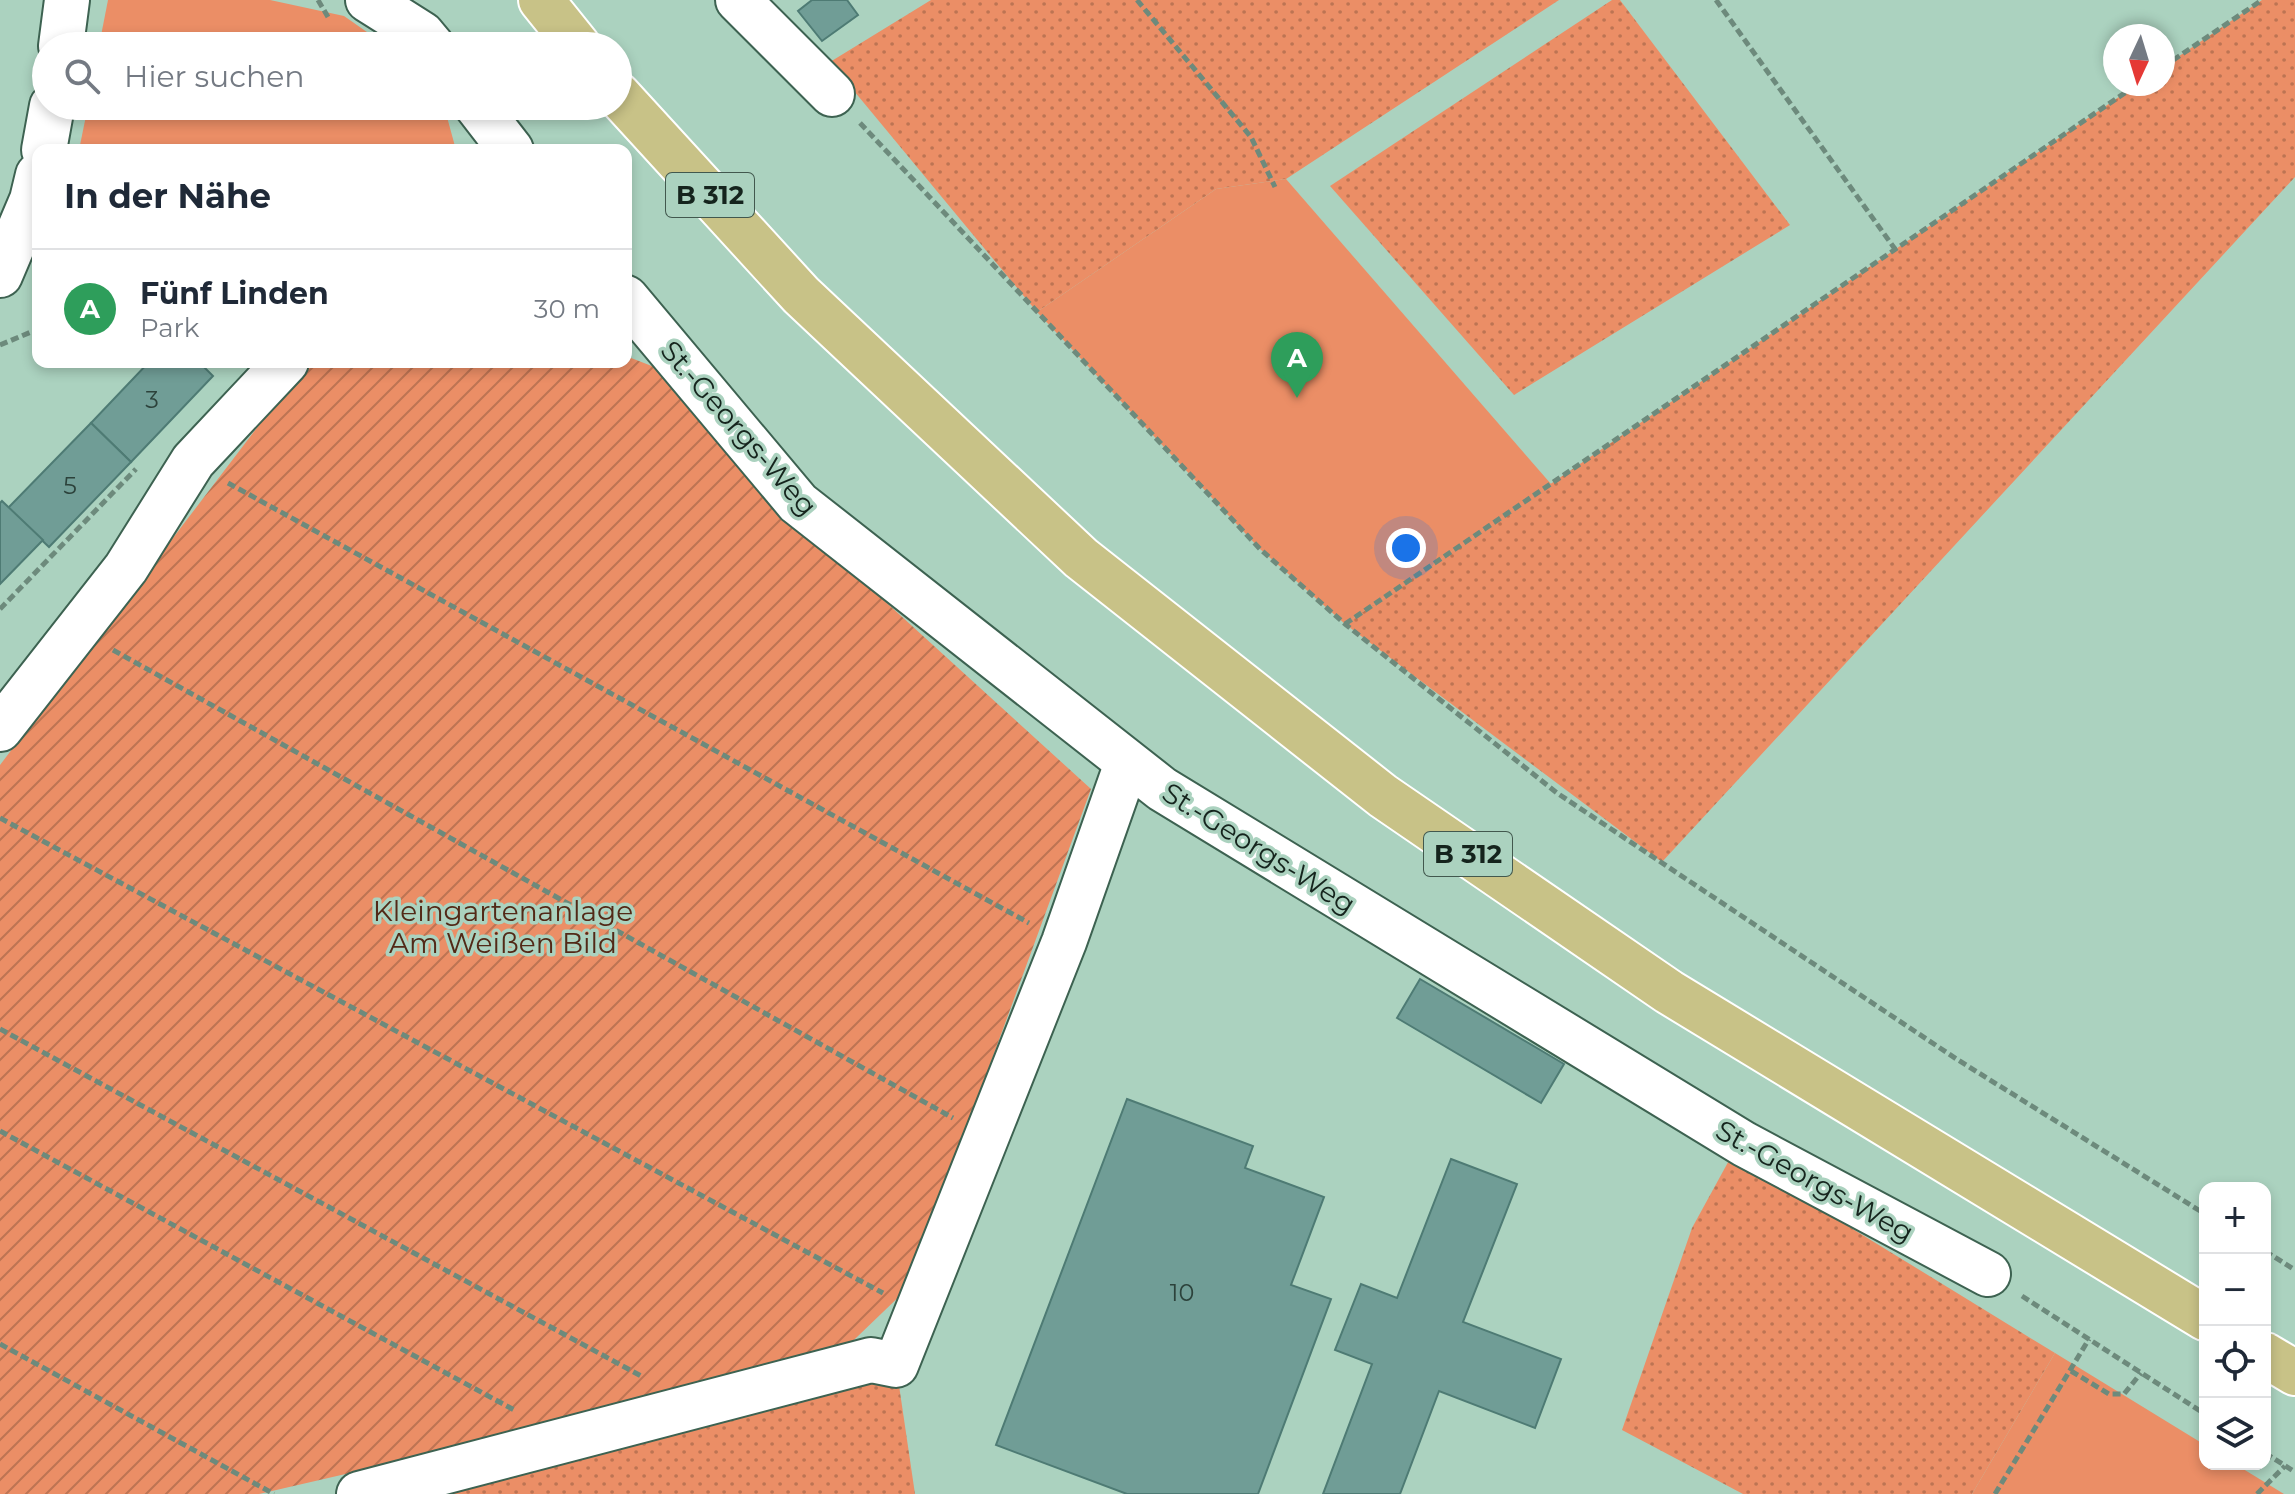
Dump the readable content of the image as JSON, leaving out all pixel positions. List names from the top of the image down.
{
  "streets": {
    "main road": ["B 312"],
    "street": ["St.-Georgs-Weg"]
  },
  "parks": ["Kleingartenanlage Am Weißen Bild"],
  "house_numbers": ["3", "5", "10"],
  "north": "bottom",
  "page": {
    "search": "Hier suchen",
    "heading": "In der Nähe",
    "list": [
      {
        "mark": "A",
        "name": "Fünf Linden",
        "note": "Park",
        "value": "30 m"
      }
    ],
    "pins": "A",
    "map_buttons": ["+", "−"]
  }
}
